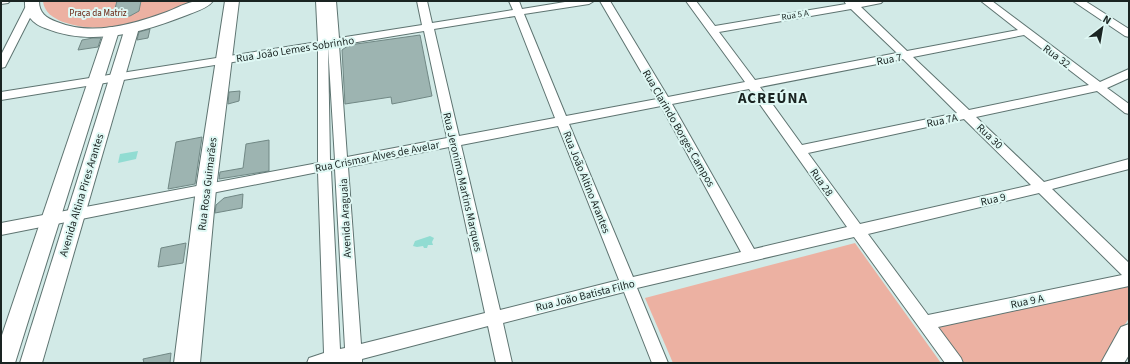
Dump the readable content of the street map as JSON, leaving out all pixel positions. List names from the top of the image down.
{
  "streets": {
    "main road": ["Rua Rosa Guimarães"],
    "street": [
      "Rua 5 A",
      "Rua João Lemes Sobrinho",
      "Rua 32",
      "Rua 7",
      "Rua 7A",
      "Rua Clarindo Borges Campos",
      "Rua 30",
      "Rua Crismar Alves de Avelar",
      "Rua Jeronimo Martins Marques",
      "Rua João Altino Arantes",
      "Rua 28",
      "Avenida Altina Pires Arantes",
      "Rua 9",
      "Avenida Araguaia",
      "Rua João Batista Filho",
      "Rua 9 A"
    ]
  },
  "crossings": [
    ["Rua 5 A", "Rua 30"],
    ["Rua 5 A", "Rua 28"],
    ["Rua João Lemes Sobrinho", "Rua Jeronimo Martins Marques"],
    ["Rua João Lemes Sobrinho", "Rua João Altino Arantes"],
    ["Rua João Lemes Sobrinho", "Rua Rosa Guimarães"],
    ["Rua João Lemes Sobrinho", "Avenida Altina Pires Arantes"],
    ["Rua João Lemes Sobrinho", "Avenida Araguaia"],
    ["Rua 32", "Rua 7"],
    ["Rua 32", "Rua 7A"],
    ["Rua 7", "Rua 30"],
    ["Rua 7", "Rua Crismar Alves de Avelar"],
    ["Rua 7", "Rua 28"],
    ["Rua 7A", "Rua 30"],
    ["Rua 7A", "Rua 28"],
    ["Rua Clarindo Borges Campos", "Rua Crismar Alves de Avelar"],
    ["Rua Clarindo Borges Campos", "Rua João Batista Filho"],
    ["Rua 30", "Rua 9"],
    ["Rua Crismar Alves de Avelar", "Rua Jeronimo Martins Marques"],
    ["Rua Crismar Alves de Avelar", "Rua João Altino Arantes"],
    ["Rua Crismar Alves de Avelar", "Rua 28"],
    ["Rua Crismar Alves de Avelar", "Rua Rosa Guimarães"],
    ["Rua Crismar Alves de Avelar", "Avenida Altina Pires Arantes"],
    ["Rua Crismar Alves de Avelar", "Avenida Araguaia"],
    ["Rua Jeronimo Martins Marques", "Rua João Batista Filho"],
    ["Rua João Altino Arantes", "Rua João Batista Filho"],
    ["Rua 28", "Rua 9"],
    ["Rua 28", "Rua João Batista Filho"],
    ["Rua 28", "Rua 9 A"],
    ["Rua 9", "Rua João Batista Filho"],
    ["Avenida Araguaia", "Rua João Batista Filho"]
  ],
  "districts": ["ACREÚNA"],
  "parks": ["Praça da Matriz"],
  "north": "top right"
}
